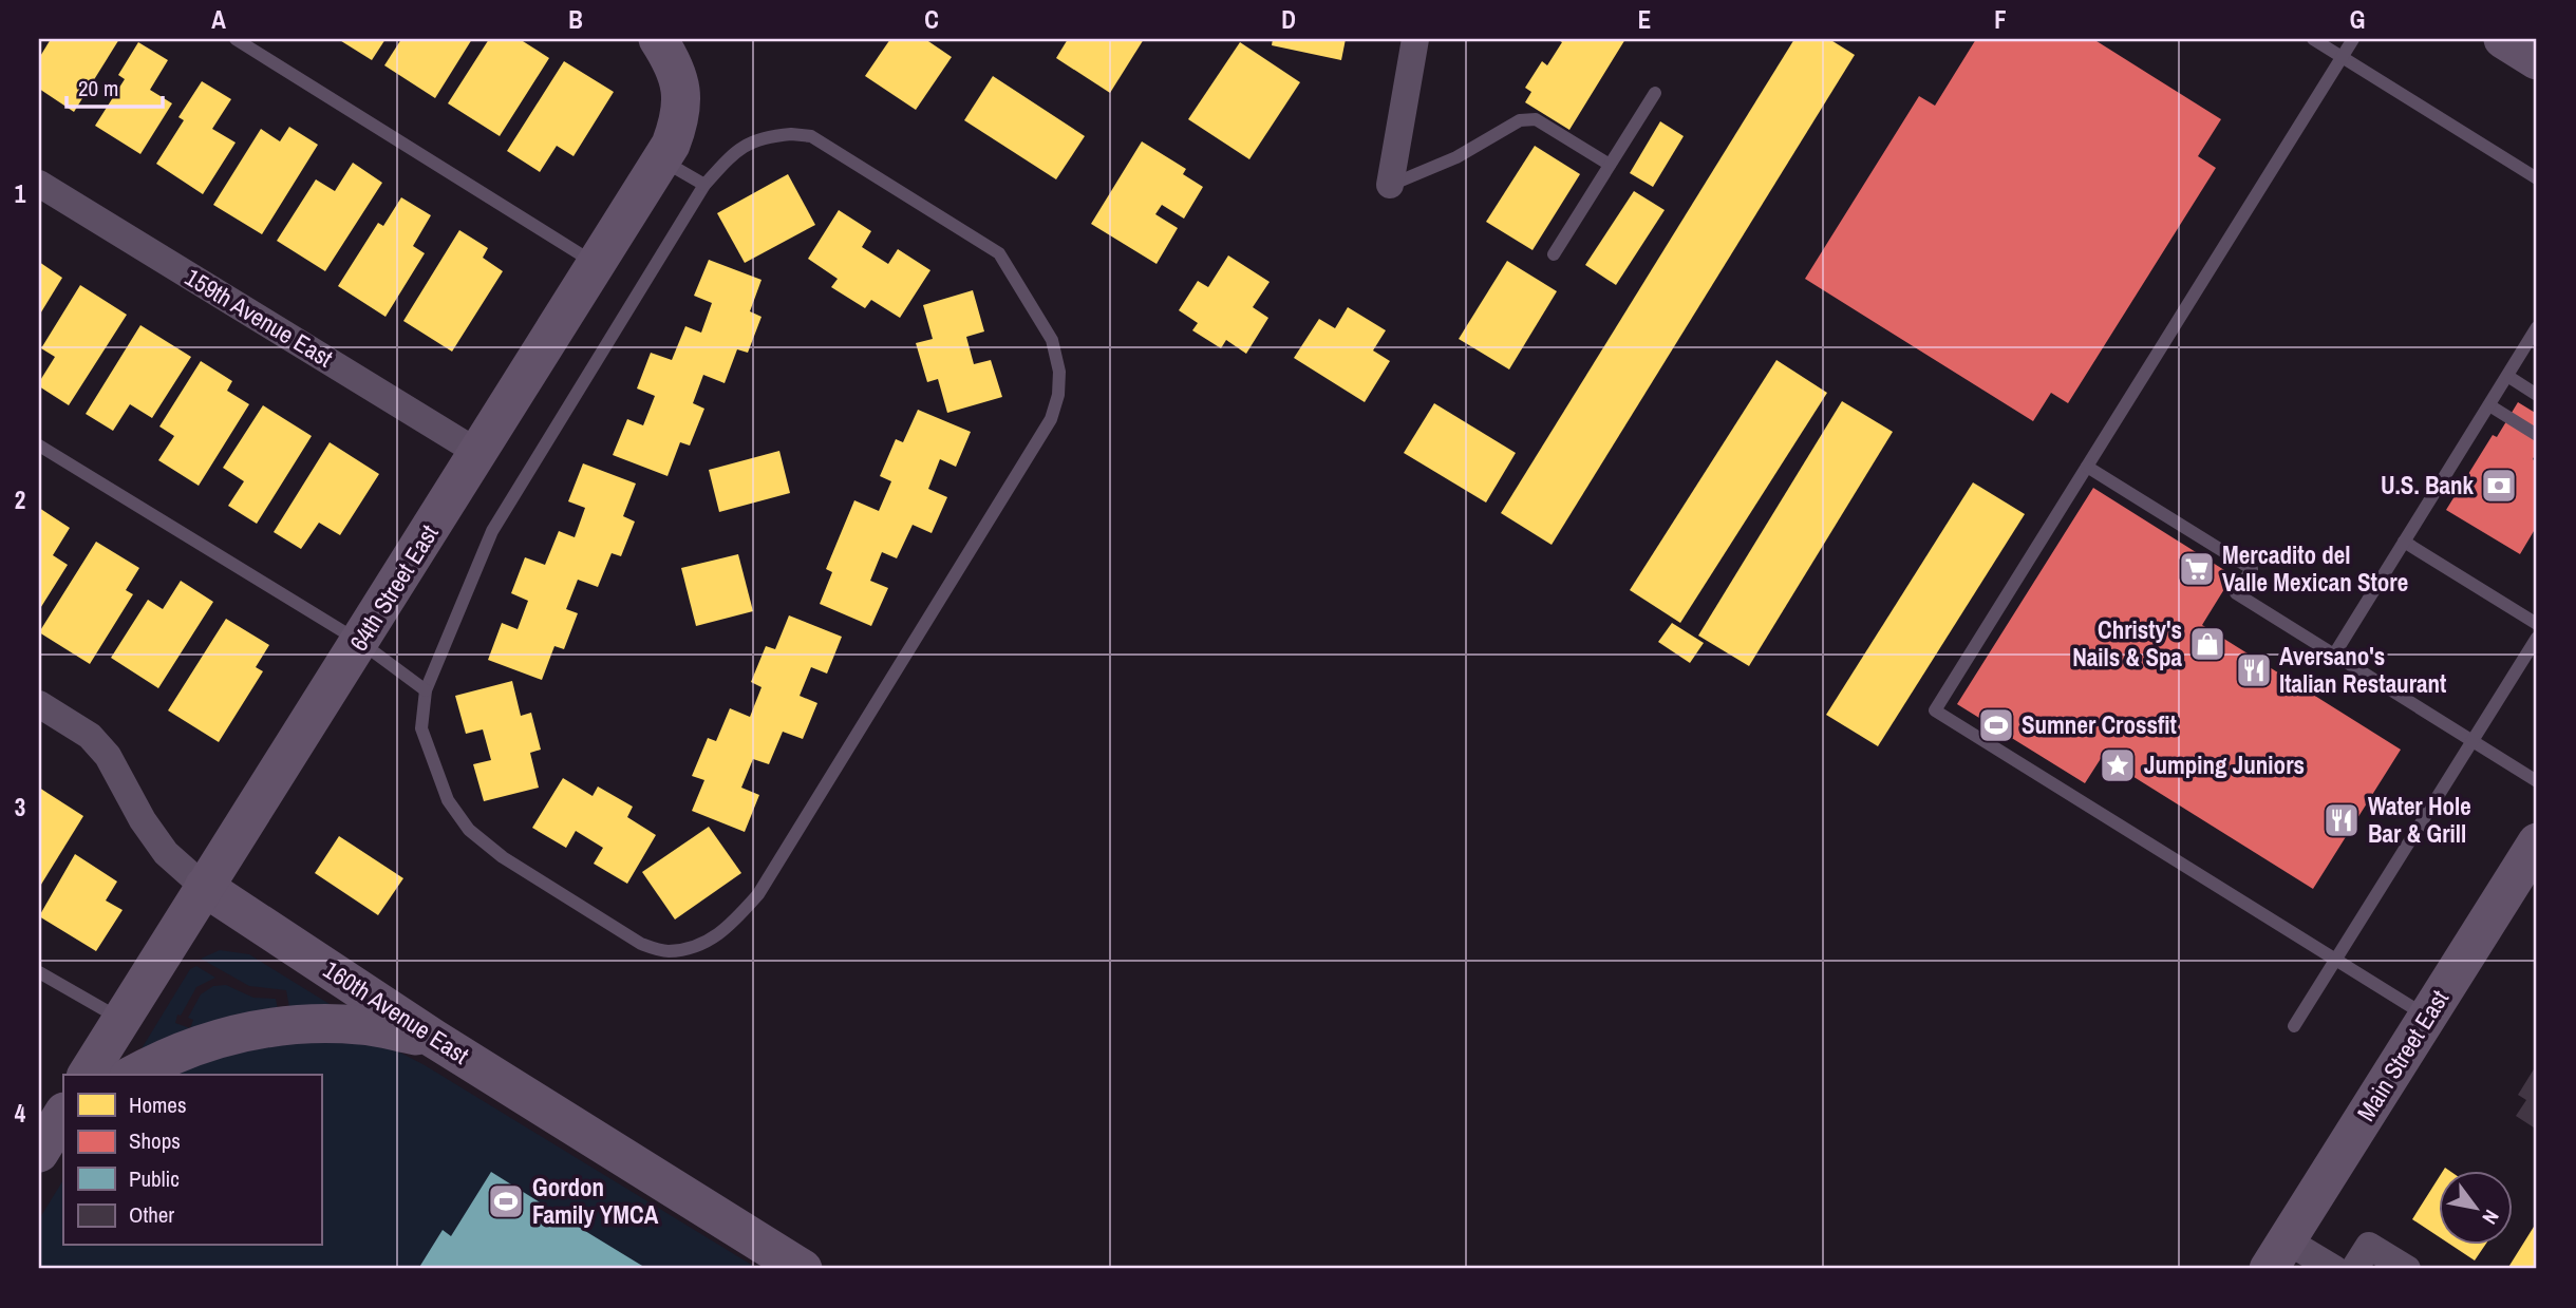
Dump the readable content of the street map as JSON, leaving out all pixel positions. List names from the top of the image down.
{
  "streets": {
    "street": [
      "159th Avenue East",
      "64th Street East",
      "160th Avenue East",
      "Main Street East"
    ]
  },
  "crossings": [
    ["159th Avenue East", "64th Street East"],
    ["64th Street East", "160th Avenue East"]
  ],
  "places": {
    "bank": ["U.S. Bank"],
    "supermarket": ["Mercadito del Valle Mexican Store"],
    "shop": ["Christy's Nails & Spa"],
    "restaurant": ["Aversano's Italian Restaurant", "Water Hole Bar & Grill"],
    "sports": ["Sumner Crossfit", "Gordon Family YMCA"],
    "place": ["Jumping Juniors"]
  },
  "legend": [
    "Homes",
    "Shops",
    "Public",
    "Other"
  ],
  "scale_bar": "20 m",
  "north": "bottom right",
  "grid": {
    "columns": [
      "A",
      "B",
      "C",
      "D",
      "E",
      "F",
      "G"
    ],
    "rows": [
      "1",
      "2",
      "3",
      "4"
    ]
  }
}
